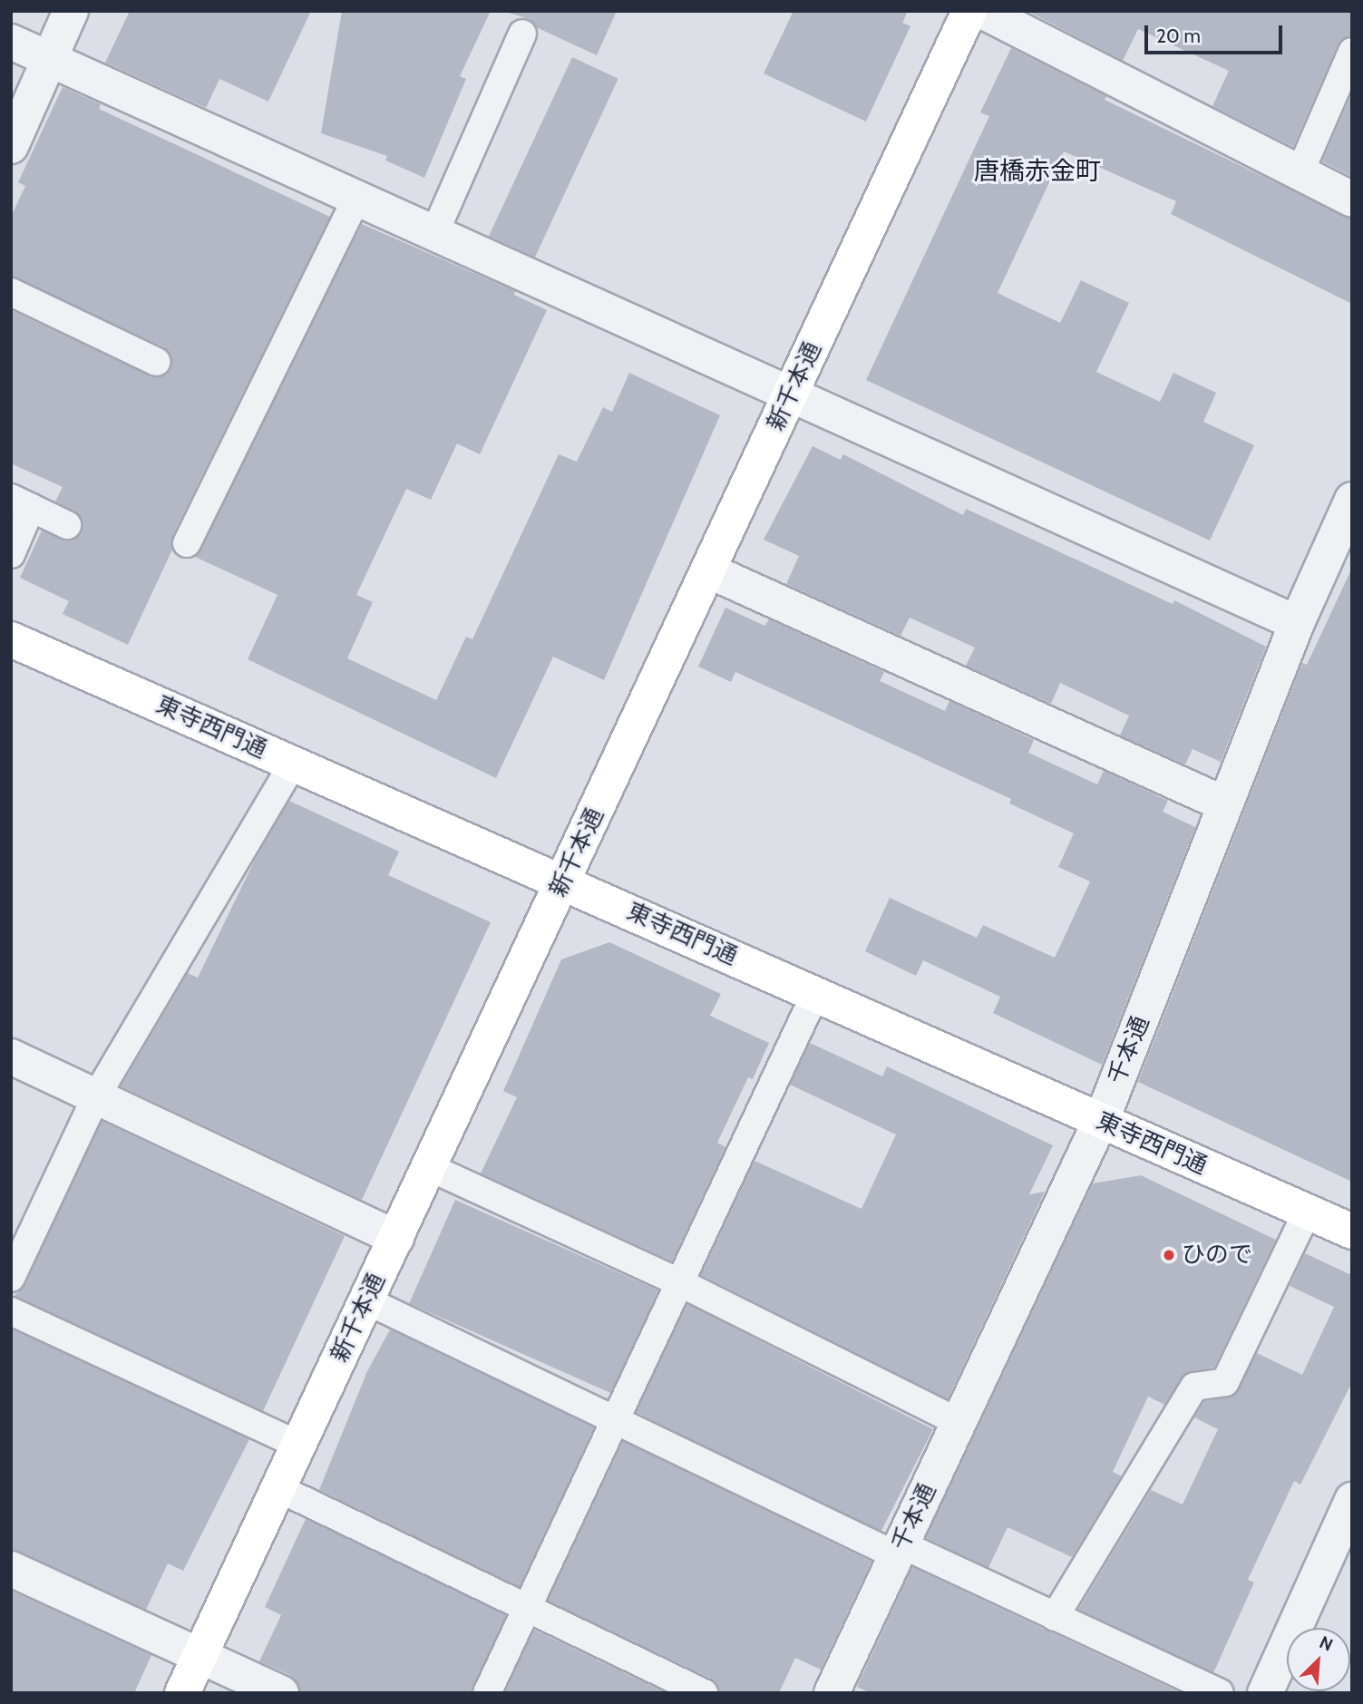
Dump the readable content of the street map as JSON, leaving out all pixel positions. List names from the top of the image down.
{
  "streets": {
    "street": ["新千本通", "東寺西門通", "千本通"]
  },
  "crossings": [
    ["新千本通", "東寺西門通"],
    ["東寺西門通", "千本通"]
  ],
  "districts": ["唐橋赤金町"],
  "places": ["ひので"],
  "scale_bar": "20 m",
  "north": "top right"
}
